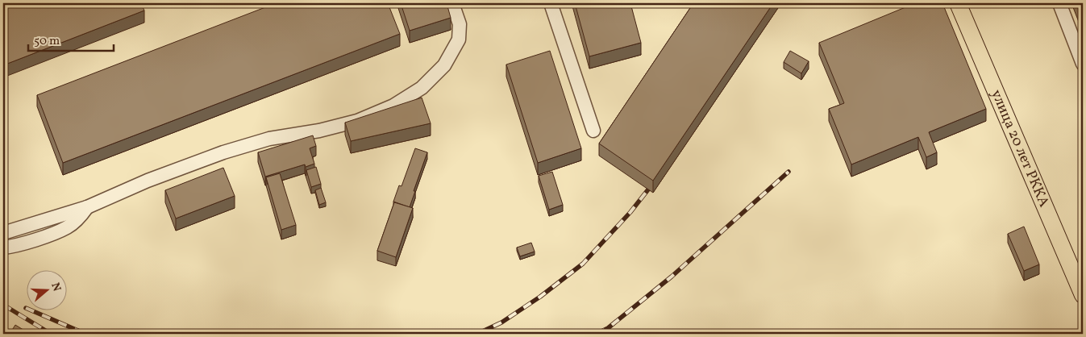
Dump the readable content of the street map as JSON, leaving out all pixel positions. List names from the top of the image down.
{
  "streets": {
    "main road": ["улица 20 лет РККА"]
  },
  "scale_bar": "50 m",
  "north": "right"
}
